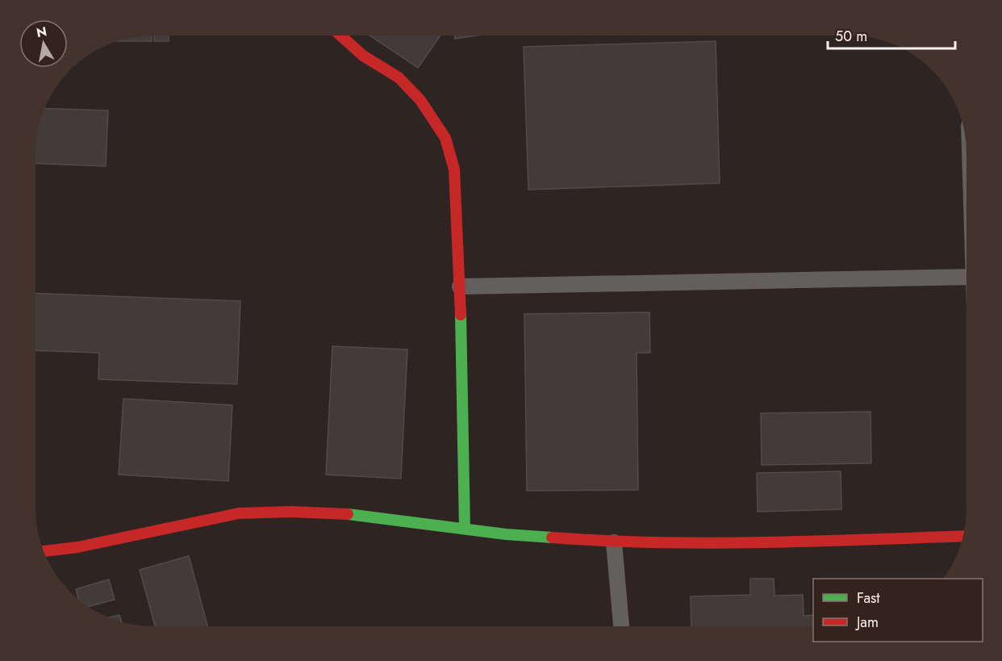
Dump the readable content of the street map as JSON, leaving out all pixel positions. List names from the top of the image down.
{
  "legend": ["Fast", "Jam"],
  "scale_bar": "50 m",
  "north": "top"
}
